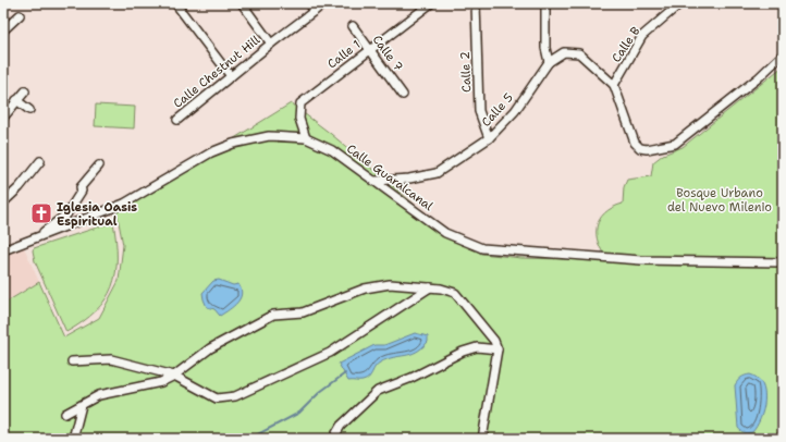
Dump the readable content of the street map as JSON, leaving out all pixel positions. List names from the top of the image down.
{
  "streets": {
    "street": [
      "Calle B",
      "Calle 7",
      "Calle 1",
      "Calle Chestnut Hill",
      "Calle 2",
      "Calle 5",
      "Calle Guaralcanal"
    ]
  },
  "crossings": [
    ["Calle B", "Calle 5"],
    ["Calle 7", "Calle 1"],
    ["Calle 1", "Calle Guaralcanal"],
    ["Calle 2", "Calle 5"],
    ["Calle 5", "Calle Guaralcanal"]
  ],
  "parks": ["Bosque Urbano del Nuevo Milenio"],
  "places": {
    "church": ["Iglesia Oasis Espiritual"]
  }
}
